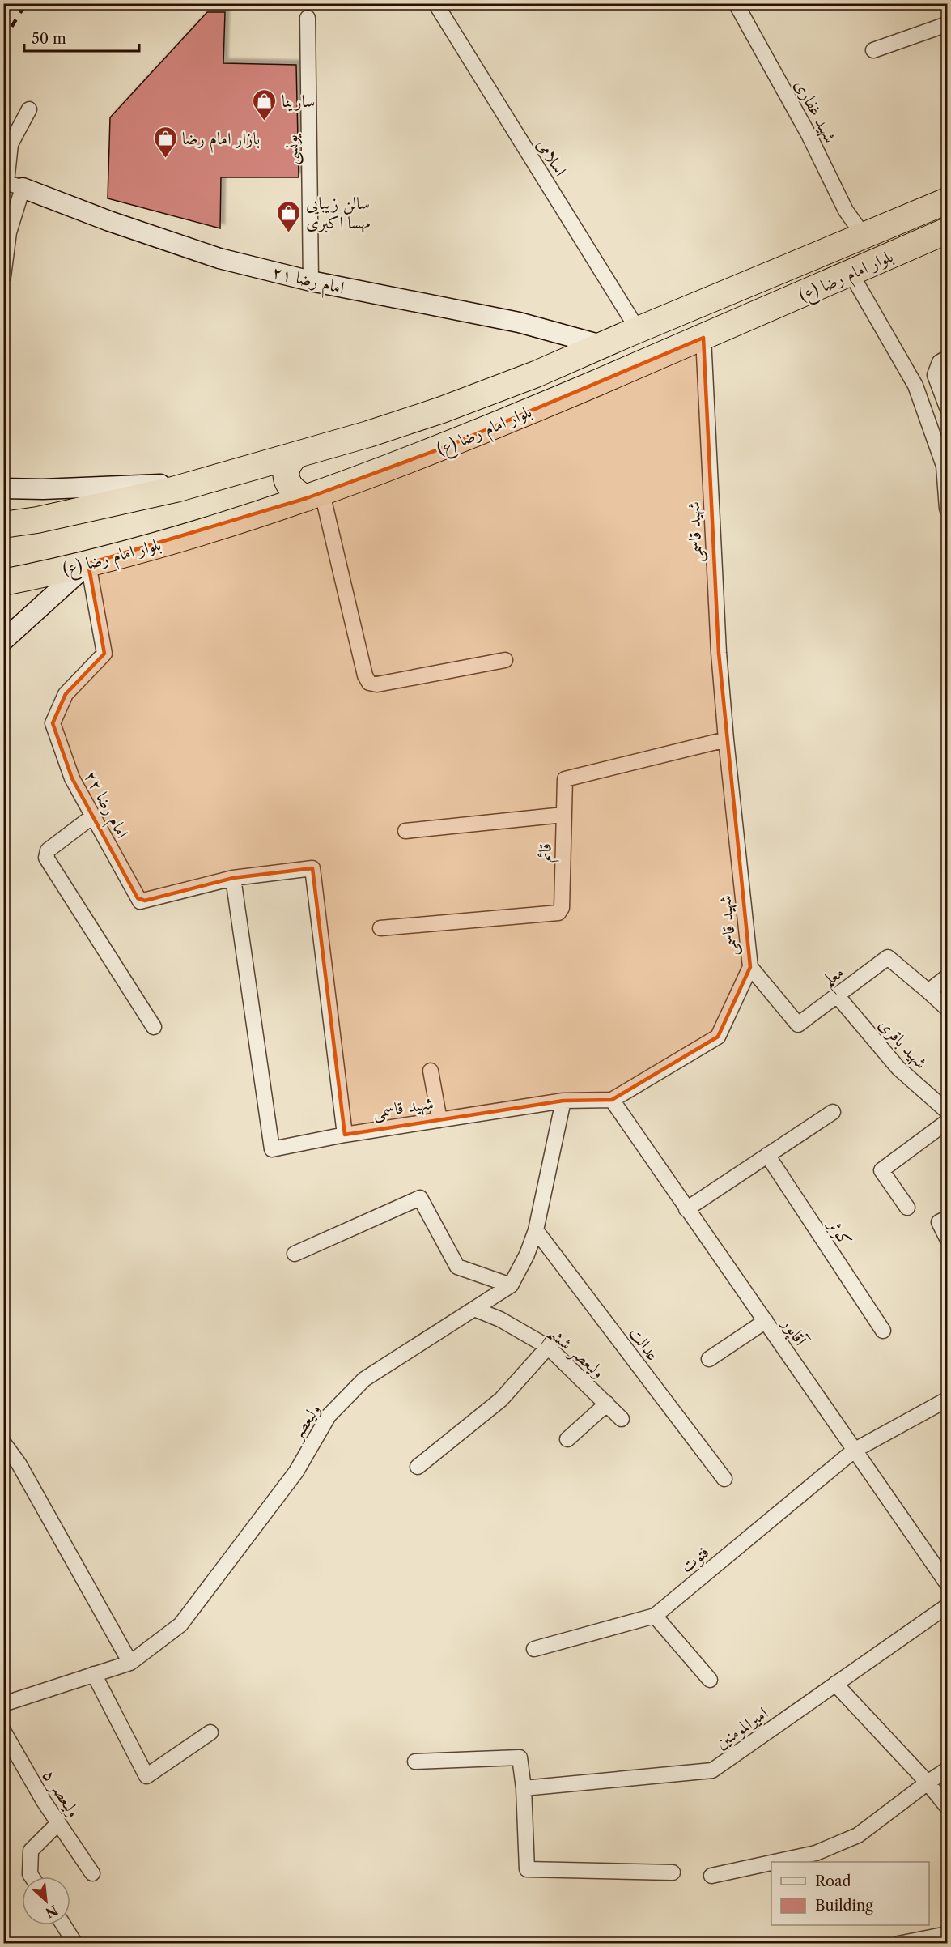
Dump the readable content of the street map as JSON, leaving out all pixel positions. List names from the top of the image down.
{
  "streets": {
    "highway": ["بلوار امام رضا (ع)"],
    "street": [
      "شهید غفاری",
      "یونسی",
      "اسلامی",
      "امام رضا ۲۱",
      "شهید قاسمی",
      "امام رضا ۲۲",
      "قائم",
      "معلم",
      "شهید باقری",
      "کوثر",
      "آقاپور",
      "عدالت",
      "ولیعصر ششم",
      "ولیعصر",
      "فتوت",
      "اميرالمومنين",
      "ولیعصر ۵"
    ]
  },
  "crossings": [
    ["شهید غفاری", "بلوار امام رضا (ع)"],
    ["یونسی", "امام رضا ۲۱"],
    ["اسلامی", "بلوار امام رضا (ع)"],
    ["بلوار امام رضا (ع)", "امام رضا ۲۱"],
    ["بلوار امام رضا (ع)", "شهید قاسمی"],
    ["بلوار امام رضا (ع)", "امام رضا ۲۲"],
    ["شهید قاسمی", "امام رضا ۲۲"],
    ["شهید قاسمی", "قائم"],
    ["شهید قاسمی", "معلم"],
    ["شهید قاسمی", "آقاپور"],
    ["شهید قاسمی", "ولیعصر"],
    ["معلم", "شهید باقری"],
    ["آقاپور", "فتوت"],
    ["عدالت", "ولیعصر"],
    ["ولیعصر ششم", "ولیعصر"]
  ],
  "places": {
    "shop": ["سارینا", "بازار امام رضا", "سالن زیبایی مهسا اکبری"]
  },
  "legend": ["Road", "Building"],
  "scale_bar": "50 m",
  "north": "bottom right"
}
